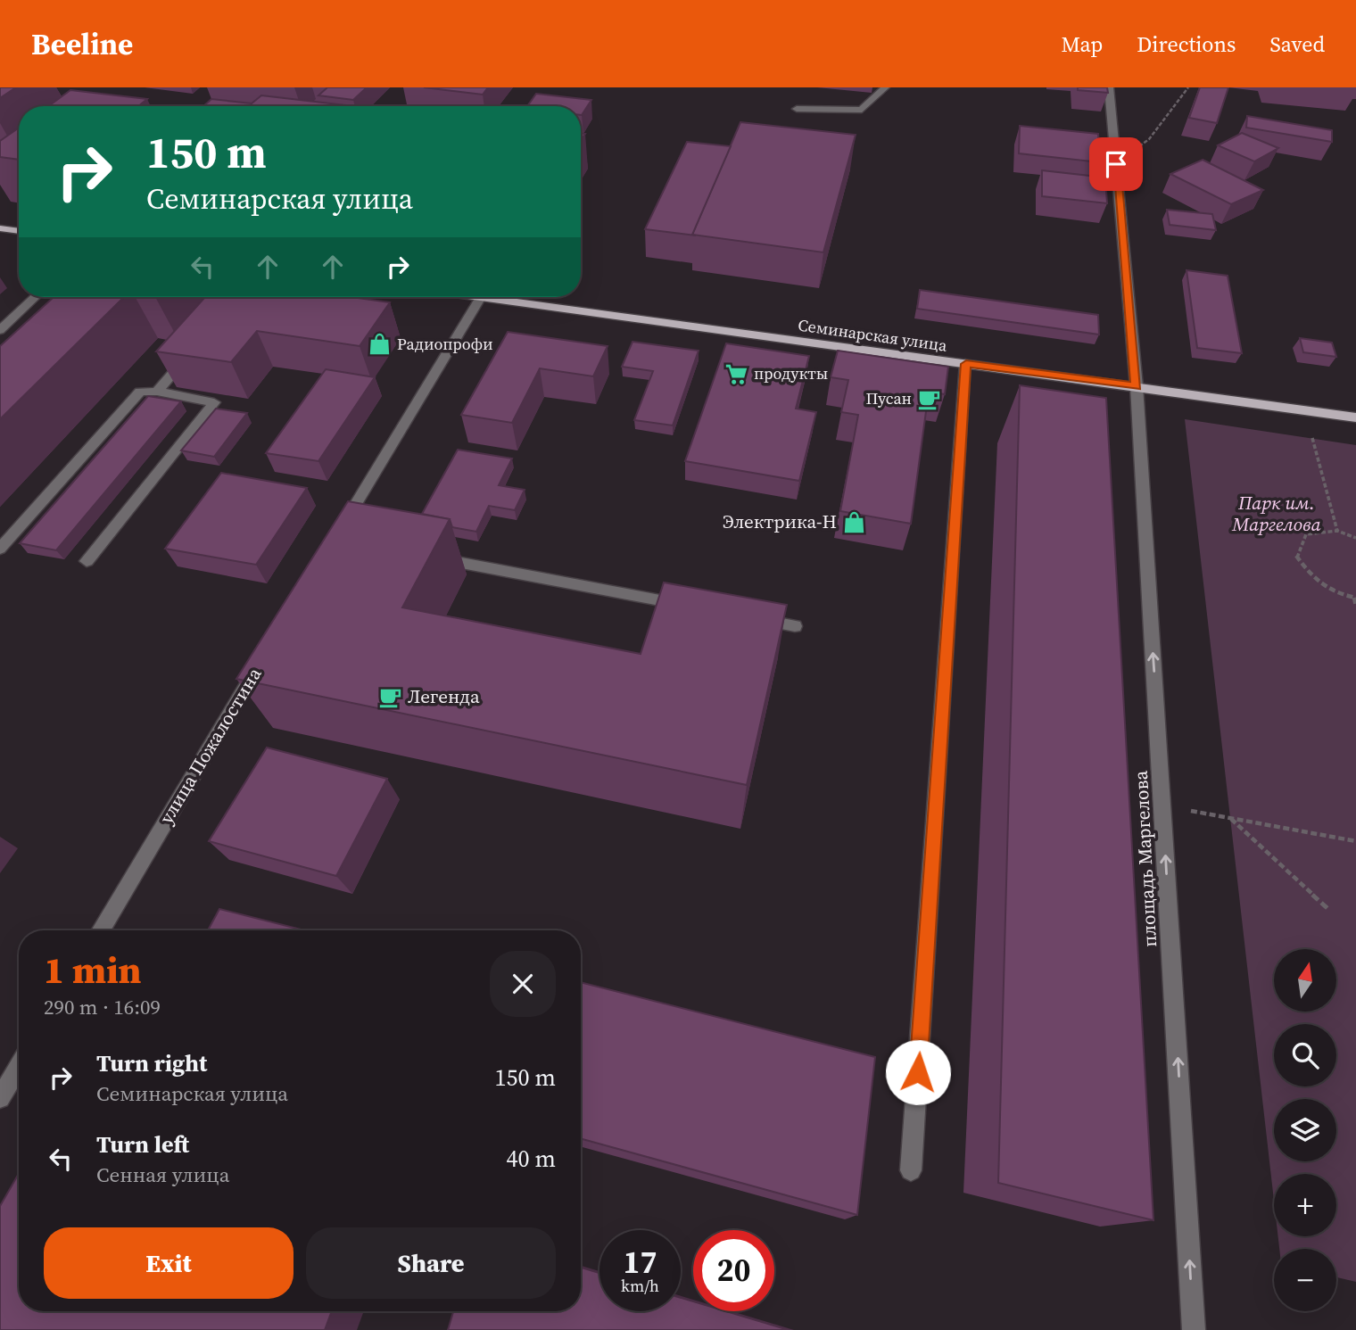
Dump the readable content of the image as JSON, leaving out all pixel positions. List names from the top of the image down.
{
  "streets": {
    "main road": ["Семинарская улица"],
    "street": ["улица Пожалостина", "площадь Маргелова"]
  },
  "crossings": [
    ["Семинарская улица", "площадь Маргелова"]
  ],
  "one_way": ["площадь Маргелова"],
  "parks": ["Парк им. Маргелова"],
  "places": {
    "shop": ["Радиопрофи", "Электрика-Н"],
    "supermarket": ["продукты"],
    "cafe": ["Пусан", "Легенда"]
  },
  "north": "top",
  "page": {
    "header": "Beeline",
    "nav": ["Map", "Directions", "Saved"],
    "turn": ["150 m", "Семинарская улица"],
    "heading": ["1 min", "290 m · 16:09"],
    "map_buttons": ["+", "−"],
    "list": [
      {
        "name": "Turn right",
        "note": "Семинарская улица",
        "value": "150 m"
      },
      {
        "name": "Turn left",
        "note": "Сенная улица",
        "value": "40 m"
      }
    ],
    "buttons": ["Exit", "Share"],
    "speed": "17 km/h",
    "limit": "20"
  }
}
